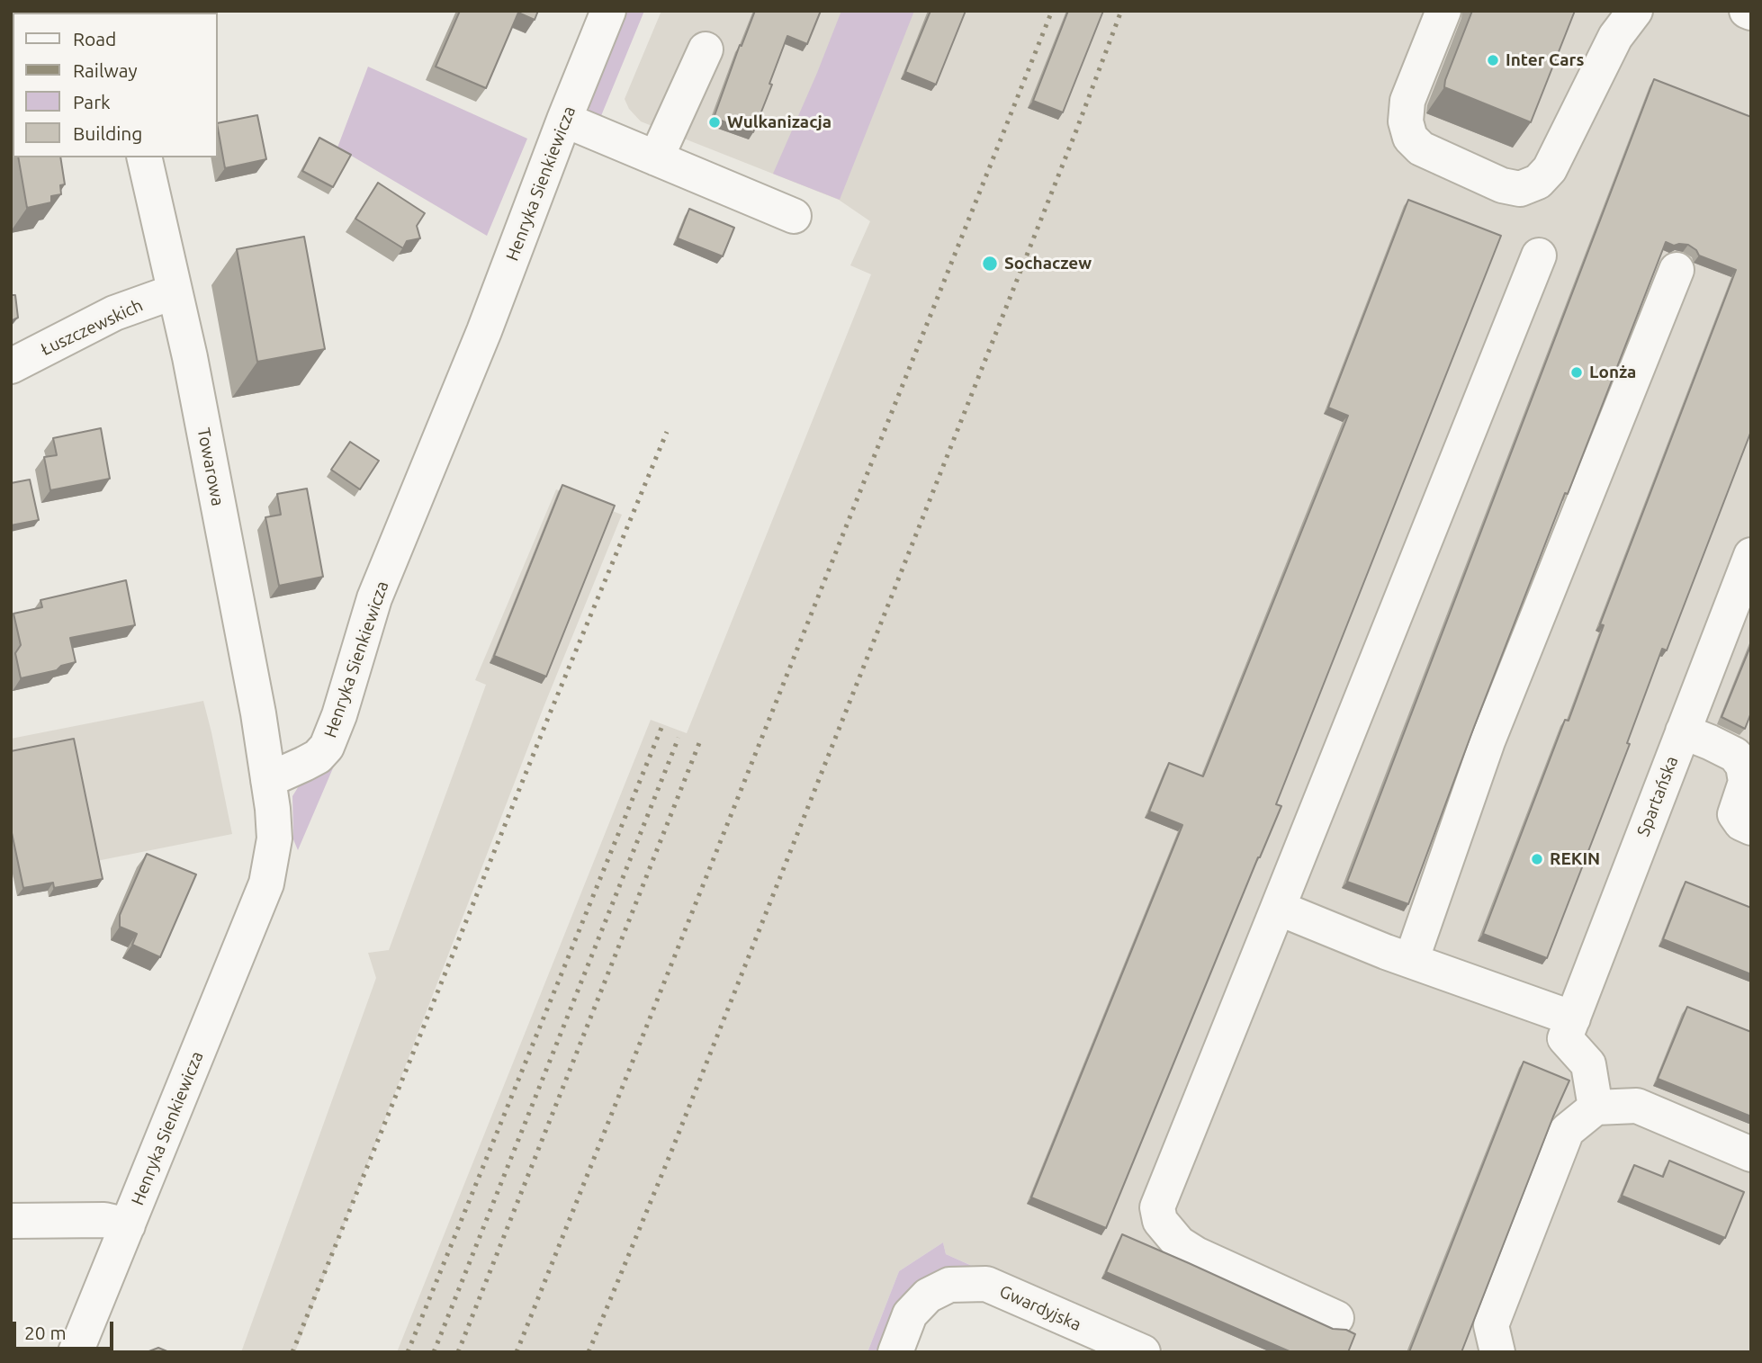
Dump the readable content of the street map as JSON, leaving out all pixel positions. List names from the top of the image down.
{
  "streets": {
    "street": [
      "Henryka Sienkiewicza",
      "Łuszczewskich",
      "Towarowa",
      "Spartańska",
      "Gwardyjska"
    ]
  },
  "crossings": [
    ["Henryka Sienkiewicza", "Towarowa"],
    ["Łuszczewskich", "Towarowa"]
  ],
  "places": [
    "Inter Cars",
    "Wulkanizacja",
    "Sochaczew",
    "Lonża",
    "REKIN"
  ],
  "legend": [
    "Road",
    "Railway",
    "Park",
    "Building"
  ],
  "scale_bar": "20 m"
}
